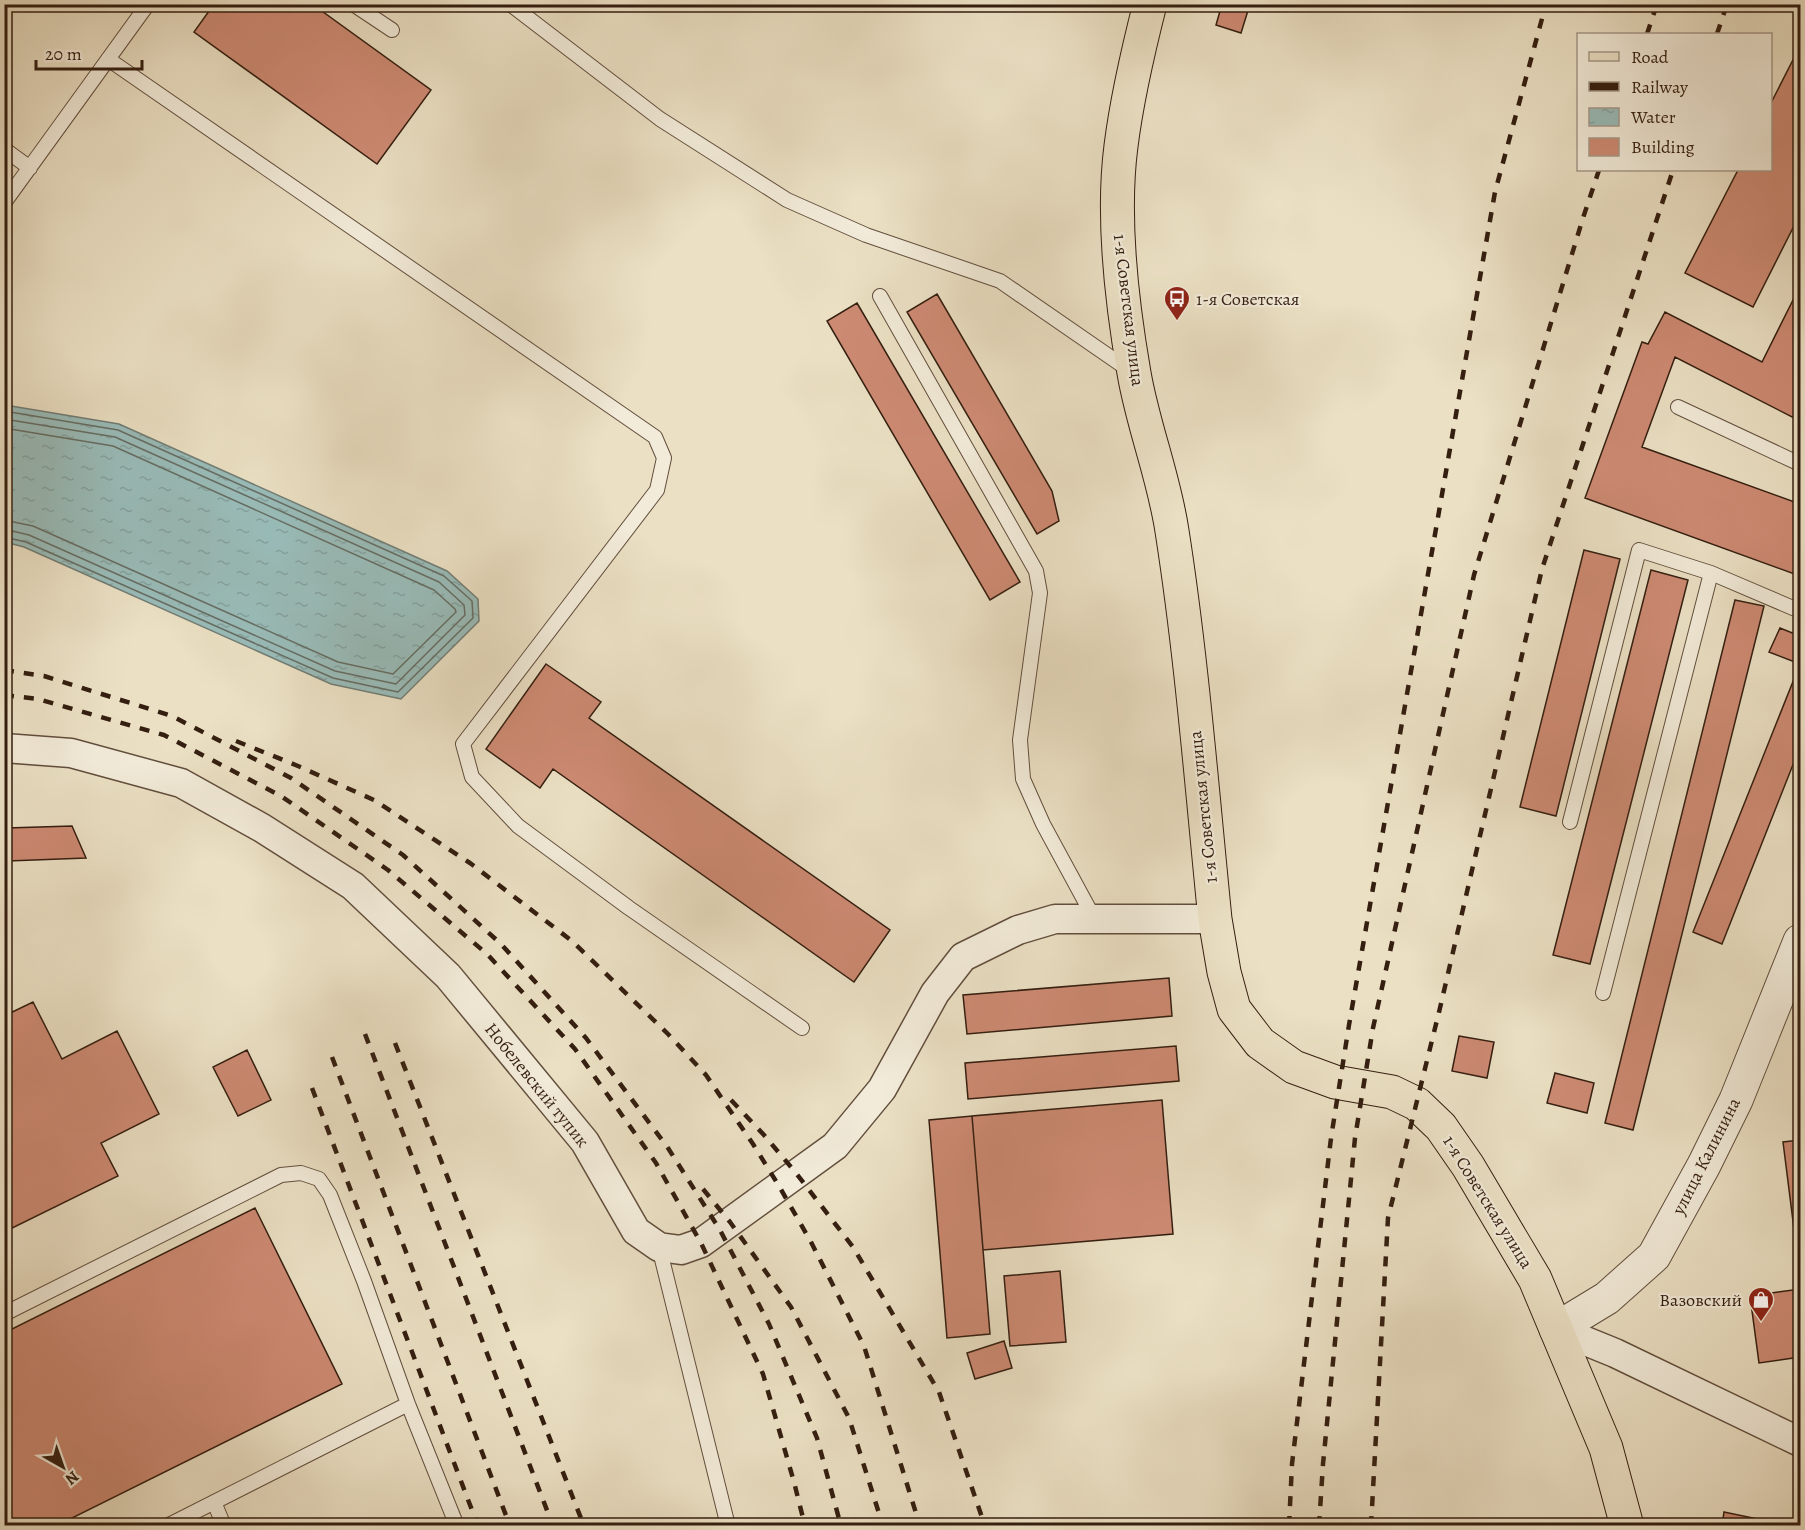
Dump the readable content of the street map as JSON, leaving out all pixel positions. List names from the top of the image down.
{
  "streets": {
    "main road": ["1-я Советская улица"],
    "street": ["Нобелевский тупик", "улица Калинина"]
  },
  "crossings": [
    ["1-я Советская улица", "улица Калинина"]
  ],
  "places": {
    "bus stop": ["1-я Советская"],
    "shop": ["Вазовский"]
  },
  "legend": [
    "Road",
    "Railway",
    "Water",
    "Building"
  ],
  "scale_bar": "20 m",
  "north": "bottom right"
}
